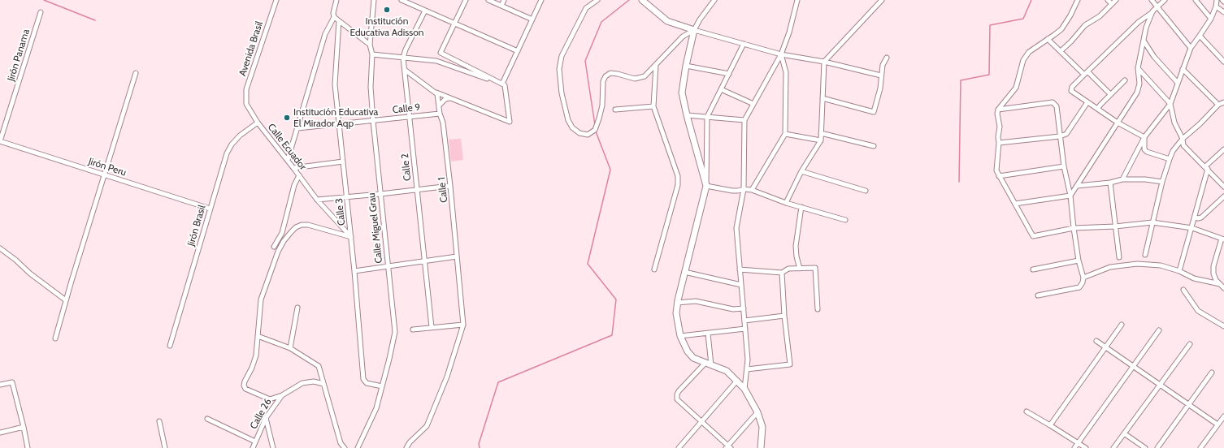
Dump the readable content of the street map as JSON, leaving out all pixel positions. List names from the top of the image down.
{
  "streets": {
    "street": [
      "Avenida Brasil",
      "Jirón Panama",
      "Calle 9",
      "Calle Ecuador",
      "Jirón Peru",
      "Calle 2",
      "Calle 1",
      "Calle 3",
      "Jirón Brasil",
      "Calle Miguel Grau",
      "Calle 26"
    ]
  },
  "crossings": [
    ["Avenida Brasil", "Calle Ecuador"],
    ["Jirón Panama", "Jirón Peru"],
    ["Calle 9", "Calle 2"],
    ["Calle 9", "Calle 1"],
    ["Calle 9", "Calle 3"],
    ["Calle 9", "Calle Miguel Grau"],
    ["Calle Ecuador", "Calle 3"],
    ["Calle Ecuador", "Jirón Brasil"],
    ["Jirón Peru", "Jirón Brasil"],
    ["Calle 3", "Calle Miguel Grau"]
  ],
  "places": ["Institución Educativa Adisson", "Institución Educativa El Mirador Aqp"]
}
